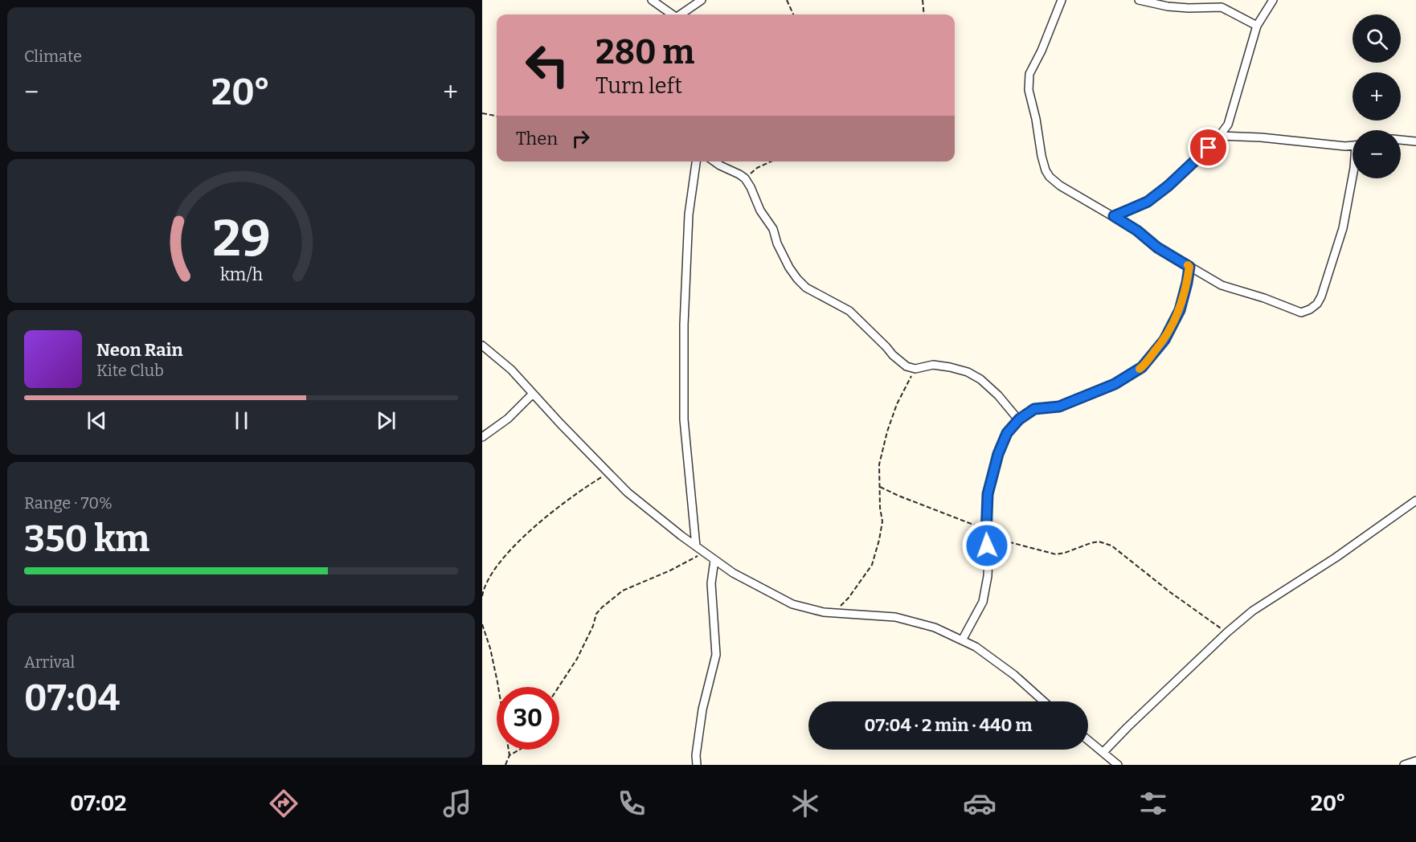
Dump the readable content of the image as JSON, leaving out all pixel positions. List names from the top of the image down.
{
  "page": {
    "tile": [
      "Climate",
      ["Range · 70%", "350 km"],
      ["Arrival", "07:04"]
    ],
    "map_buttons": ["+", "−"],
    "turn": ["280 m", "Turn left"],
    "heat": ["−", "20°", "+"],
    "then": "Then",
    "song": ["Neon Rain", "Kite Club"],
    "limit": "30",
    "trip": "07:04 · 2 min · 440 m",
    "tabs": ["07:02", "20°"],
    "gauge": ["29", "km/h"]
  }
}
